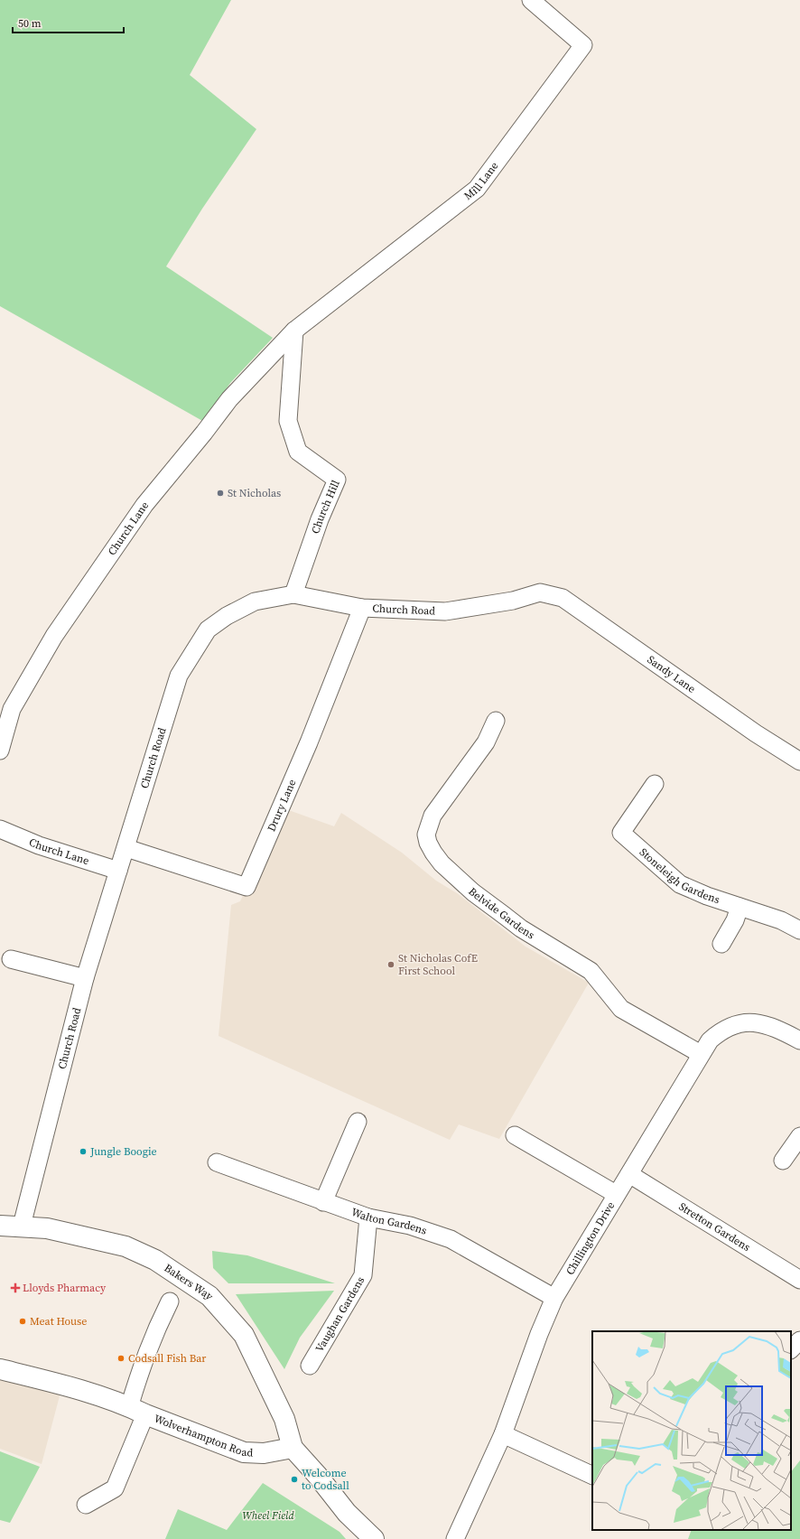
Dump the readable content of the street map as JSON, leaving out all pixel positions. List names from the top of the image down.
{
  "streets": {
    "street": [
      "Mill Lane",
      "Church Hill",
      "Church Lane",
      "Church Road",
      "Sandy Lane",
      "Drury Lane",
      "Stoneleigh Gardens",
      "Belvide Gardens",
      "Walton Gardens",
      "Stretton Gardens",
      "Chillington Drive",
      "Bakers Way",
      "Vaughan Gardens",
      "Wolverhampton Road"
    ]
  },
  "crossings": [
    ["Mill Lane", "Church Hill"],
    ["Mill Lane", "Church Lane"],
    ["Church Hill", "Church Lane"],
    ["Church Hill", "Church Road"],
    ["Church Lane", "Church Road"],
    ["Church Road", "Sandy Lane"],
    ["Church Road", "Drury Lane"],
    ["Church Road", "Bakers Way"],
    ["Belvide Gardens", "Chillington Drive"],
    ["Walton Gardens", "Chillington Drive"],
    ["Walton Gardens", "Vaughan Gardens"],
    ["Stretton Gardens", "Chillington Drive"],
    ["Bakers Way", "Wolverhampton Road"]
  ],
  "parks": ["Wheel Field"],
  "places": {
    "other": [
      "St Nicholas",
      "St Nicholas CofE First School",
      "Jungle Boogie",
      "Meat House",
      "Codsall Fish Bar",
      "Welcome to Codsall"
    ],
    "health": ["Lloyds Pharmacy"]
  },
  "scale_bar": "50 m"
}
